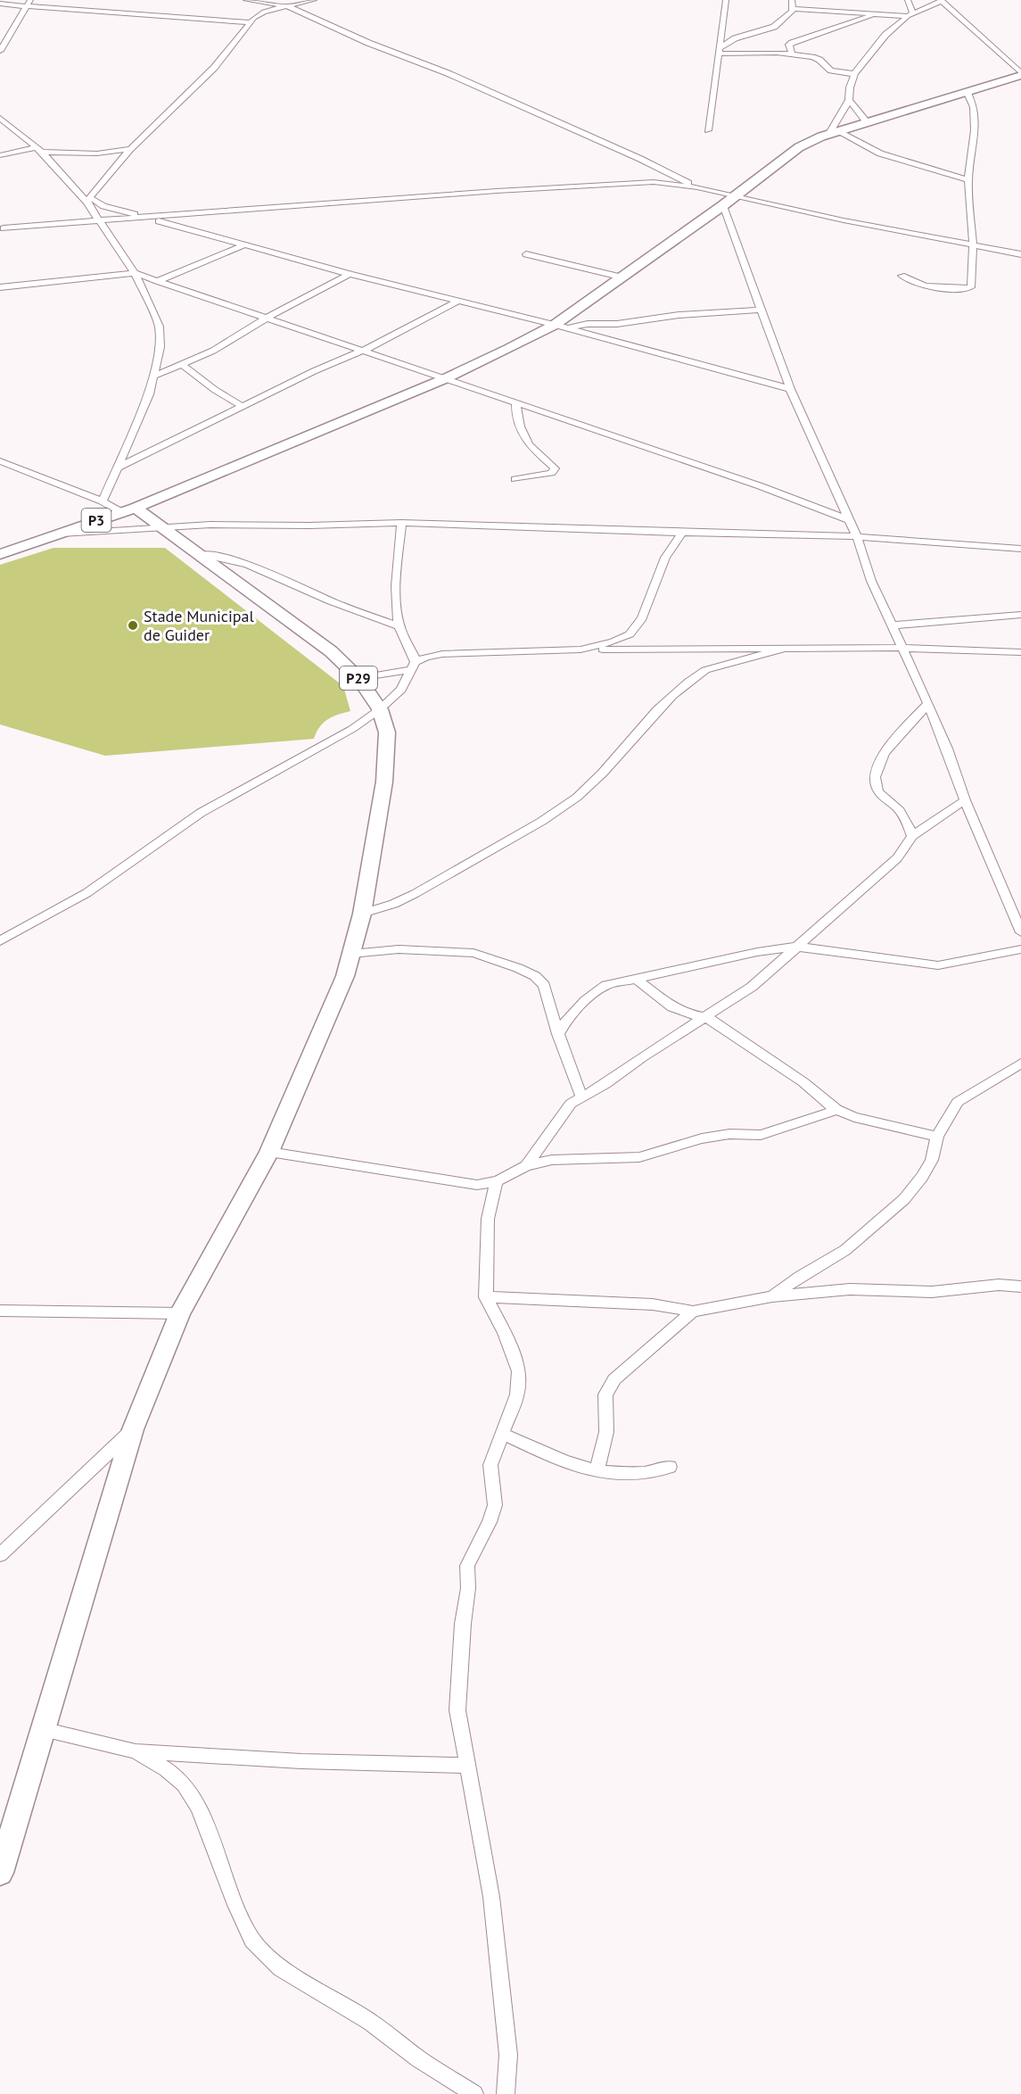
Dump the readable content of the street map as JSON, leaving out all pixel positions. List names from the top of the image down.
{
  "streets": {
    "main road": ["P3", "P29"]
  },
  "crossings": [
    ["P3", "P29"]
  ],
  "places": ["Stade Municipal de Guider"]
}
